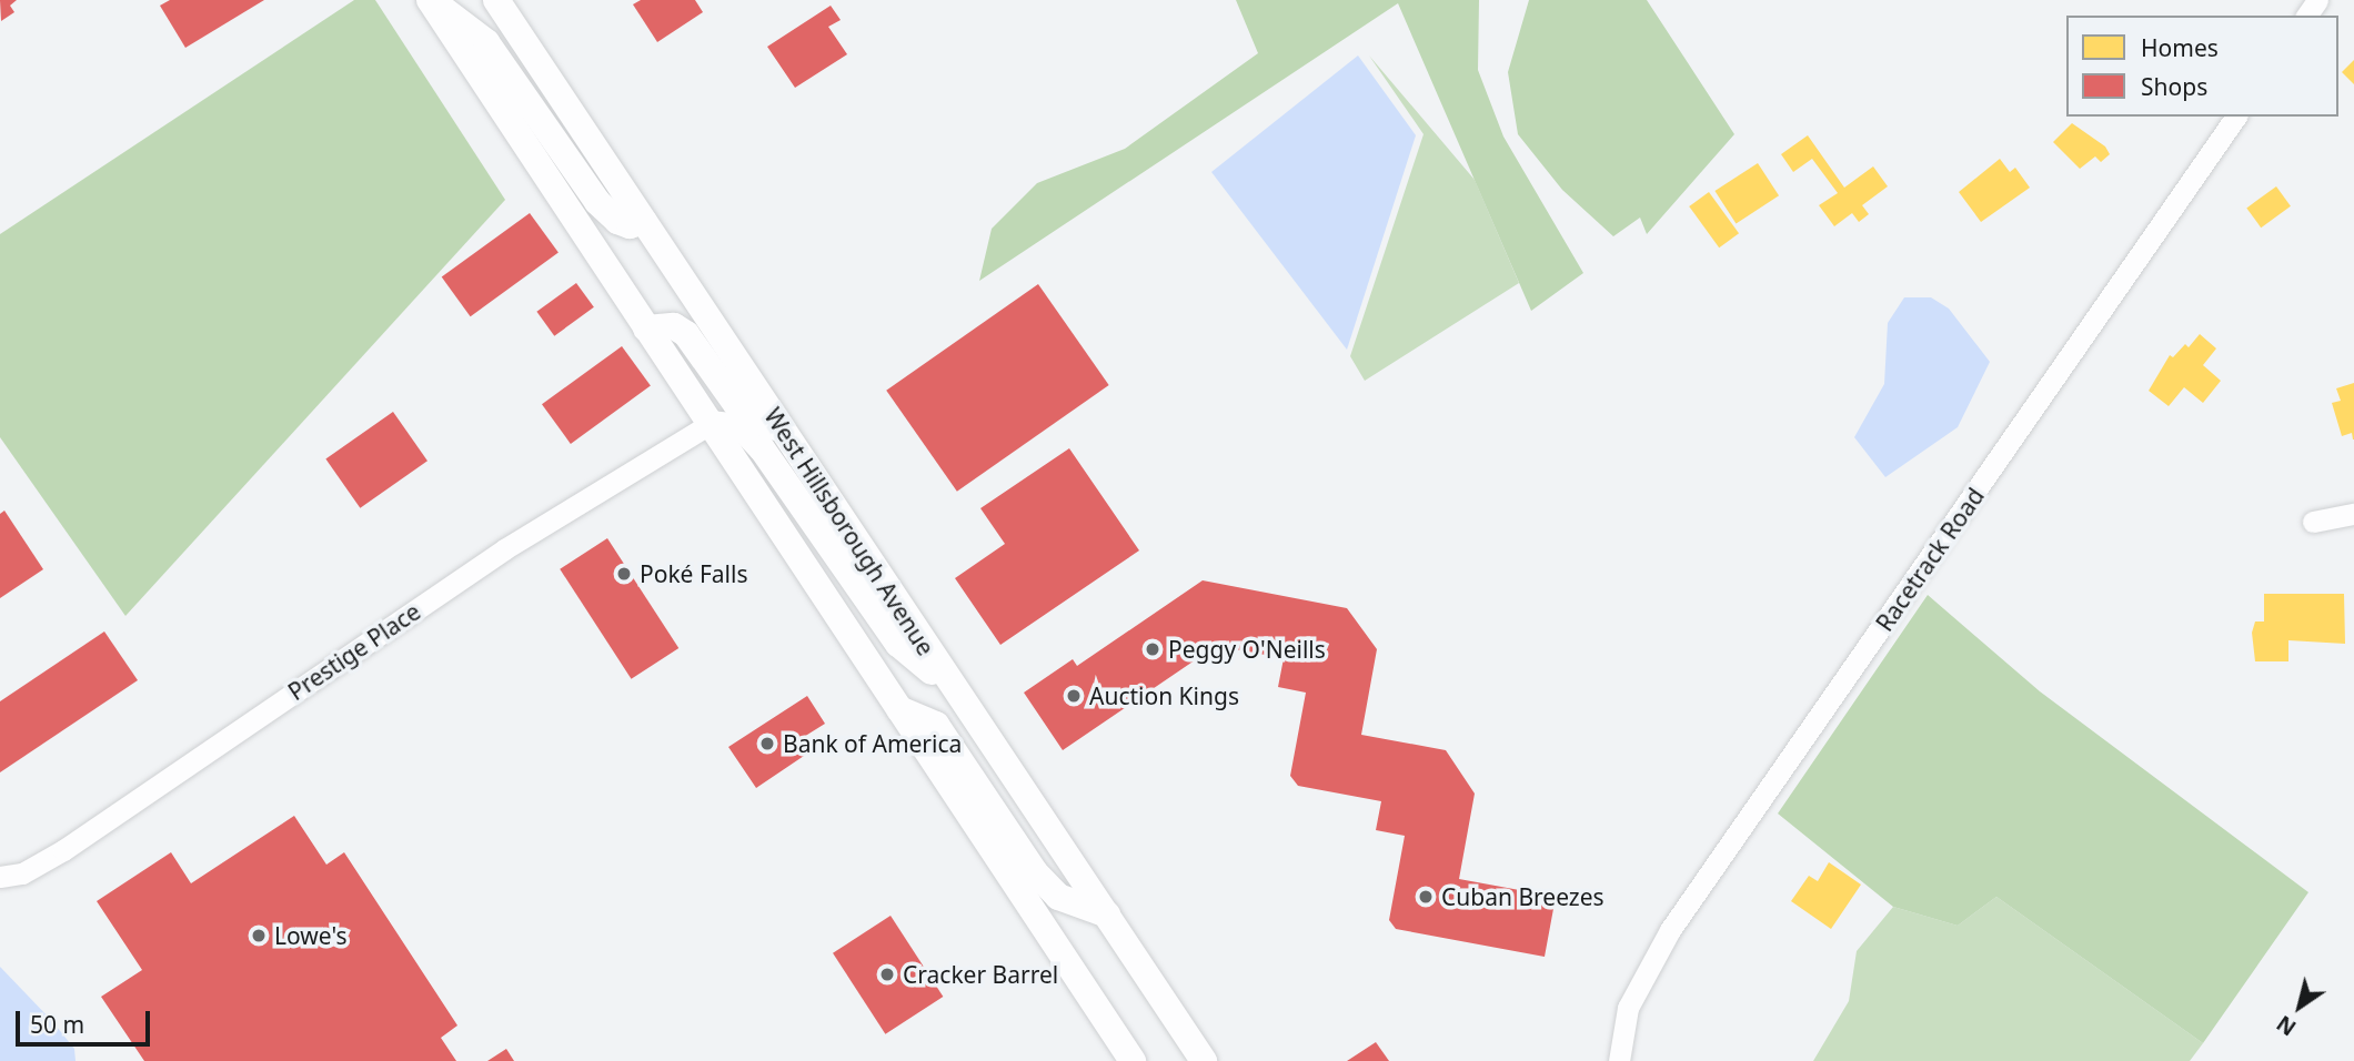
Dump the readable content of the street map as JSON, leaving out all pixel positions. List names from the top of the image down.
{
  "streets": {
    "main road": ["West Hillsborough Avenue"],
    "street": ["Racetrack Road", "Prestige Place"]
  },
  "places": [
    "Poké Falls",
    "Peggy O'Neills",
    "Auction Kings",
    "Bank of America",
    "Cuban Breezes",
    "Lowe's",
    "Cracker Barrel"
  ],
  "legend": ["Homes", "Shops"],
  "scale_bar": "50 m",
  "north": "bottom left"
}
